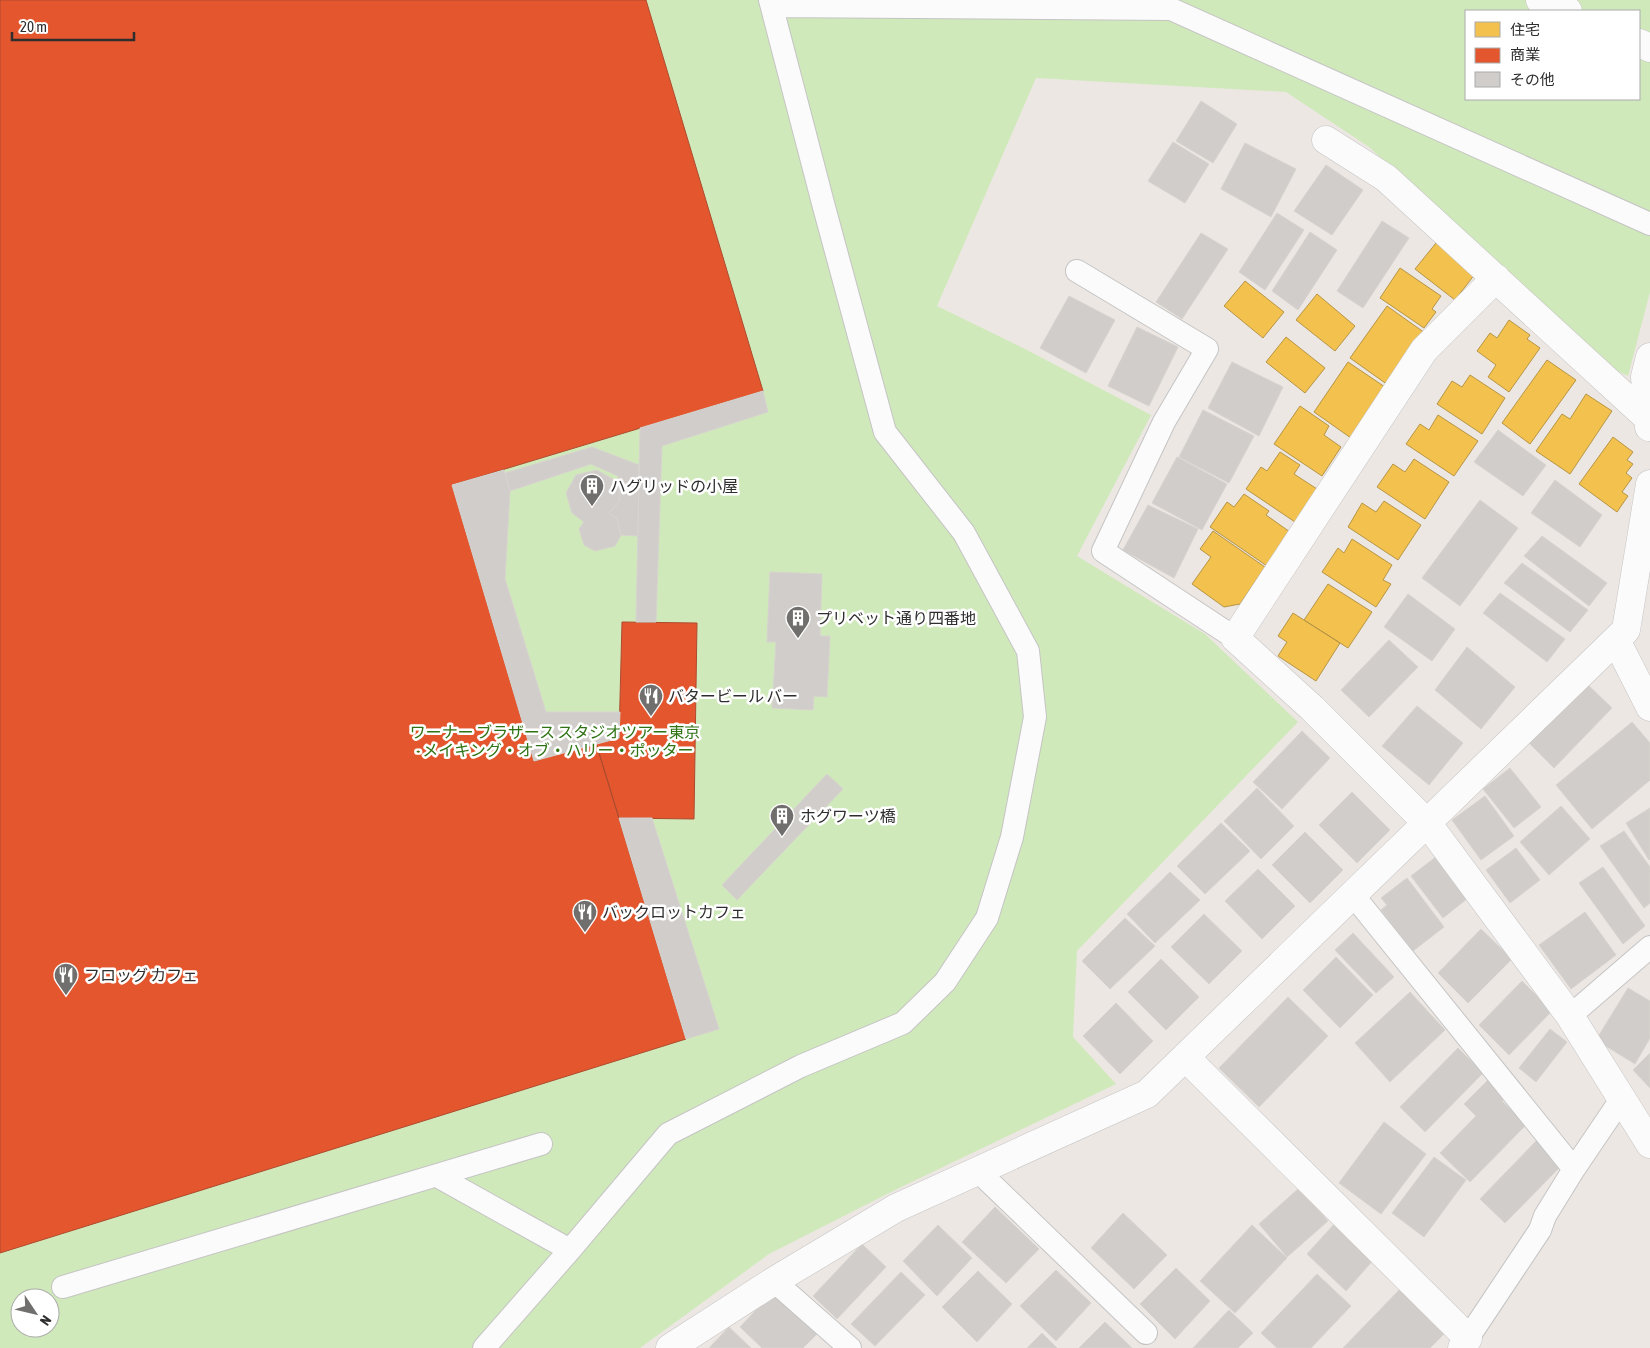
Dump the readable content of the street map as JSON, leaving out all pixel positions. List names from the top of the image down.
{
  "parks": ["ワーナー ブラザース スタジオツアー東京 - メイキング・オブ・ハリー・ポッター"],
  "places": {
    "building": ["ハグリッドの小屋", "プリベット通り四番地", "ホグワーツ橋"],
    "restaurant": ["バタービール バー", "バックロットカフェ", "フロッグ カフェ"]
  },
  "legend": ["住宅", "商業", "その他"],
  "scale_bar": "20 m",
  "north": "bottom right"
}
